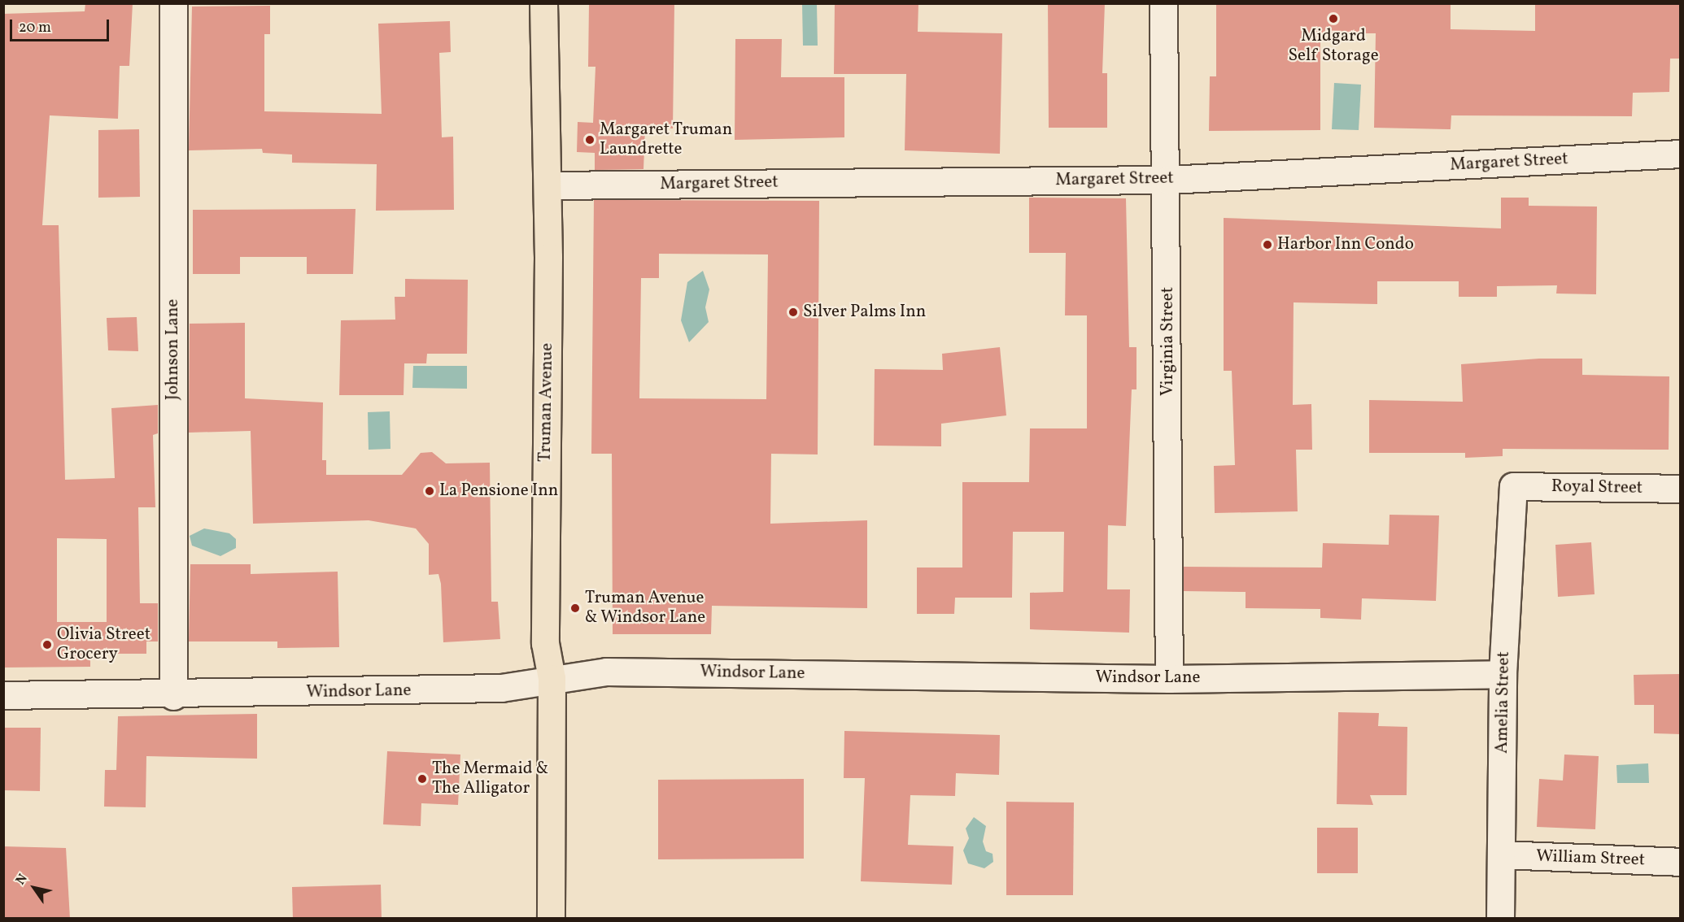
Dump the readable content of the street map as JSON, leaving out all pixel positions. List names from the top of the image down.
{
  "streets": {
    "main road": ["Truman Avenue"],
    "street": [
      "Margaret Street",
      "Virginia Street",
      "Johnson Lane",
      "Royal Street",
      "Windsor Lane",
      "Amelia Street",
      "William Street"
    ]
  },
  "crossings": [
    ["Margaret Street", "Virginia Street"],
    ["Margaret Street", "Truman Avenue"],
    ["Virginia Street", "Windsor Lane"],
    ["Johnson Lane", "Windsor Lane"],
    ["Truman Avenue", "Windsor Lane"],
    ["Royal Street", "Amelia Street"],
    ["Windsor Lane", "Amelia Street"],
    ["Amelia Street", "William Street"]
  ],
  "places": [
    "Midgard Self Storage",
    "Margaret Truman Laundrette",
    "Harbor Inn Condo",
    "Silver Palms Inn",
    "La Pensione Inn",
    "Truman Avenue & Windsor Lane",
    "Olivia Street Grocery",
    "The Mermaid & The Alligator"
  ],
  "scale_bar": "20 m",
  "north": "top left"
}
